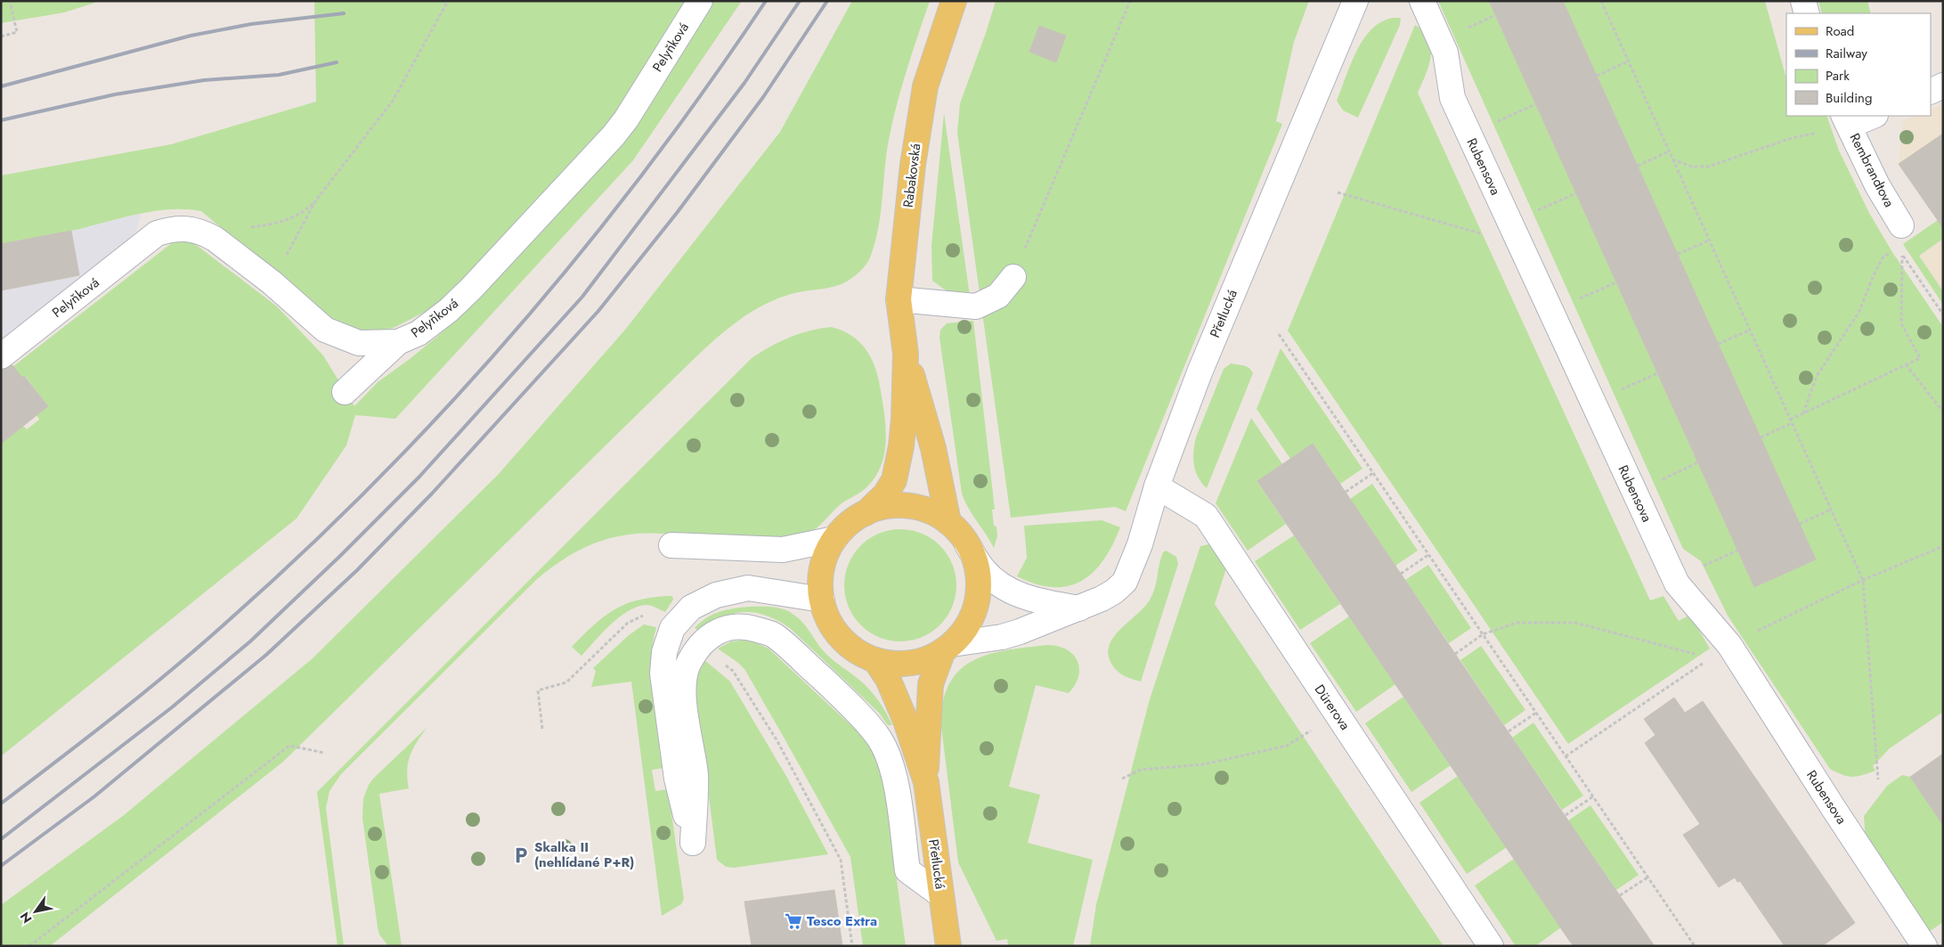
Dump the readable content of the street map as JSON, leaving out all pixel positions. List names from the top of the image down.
{
  "streets": {
    "main road": ["Rabakovská", "Přetlucká"],
    "street": [
      "Pelyňková",
      "Rubensova",
      "Rembrandtova",
      "Dürerova"
    ]
  },
  "crossings": [
    ["Rabakovská", "Přetlucká"],
    ["Přetlucká", "Dürerova"]
  ],
  "places": {
    "parking": ["Skalka II (nehlídané P+R)"],
    "supermarket": ["Tesco Extra"]
  },
  "legend": [
    "Road",
    "Railway",
    "Park",
    "Building"
  ],
  "north": "bottom left"
}
